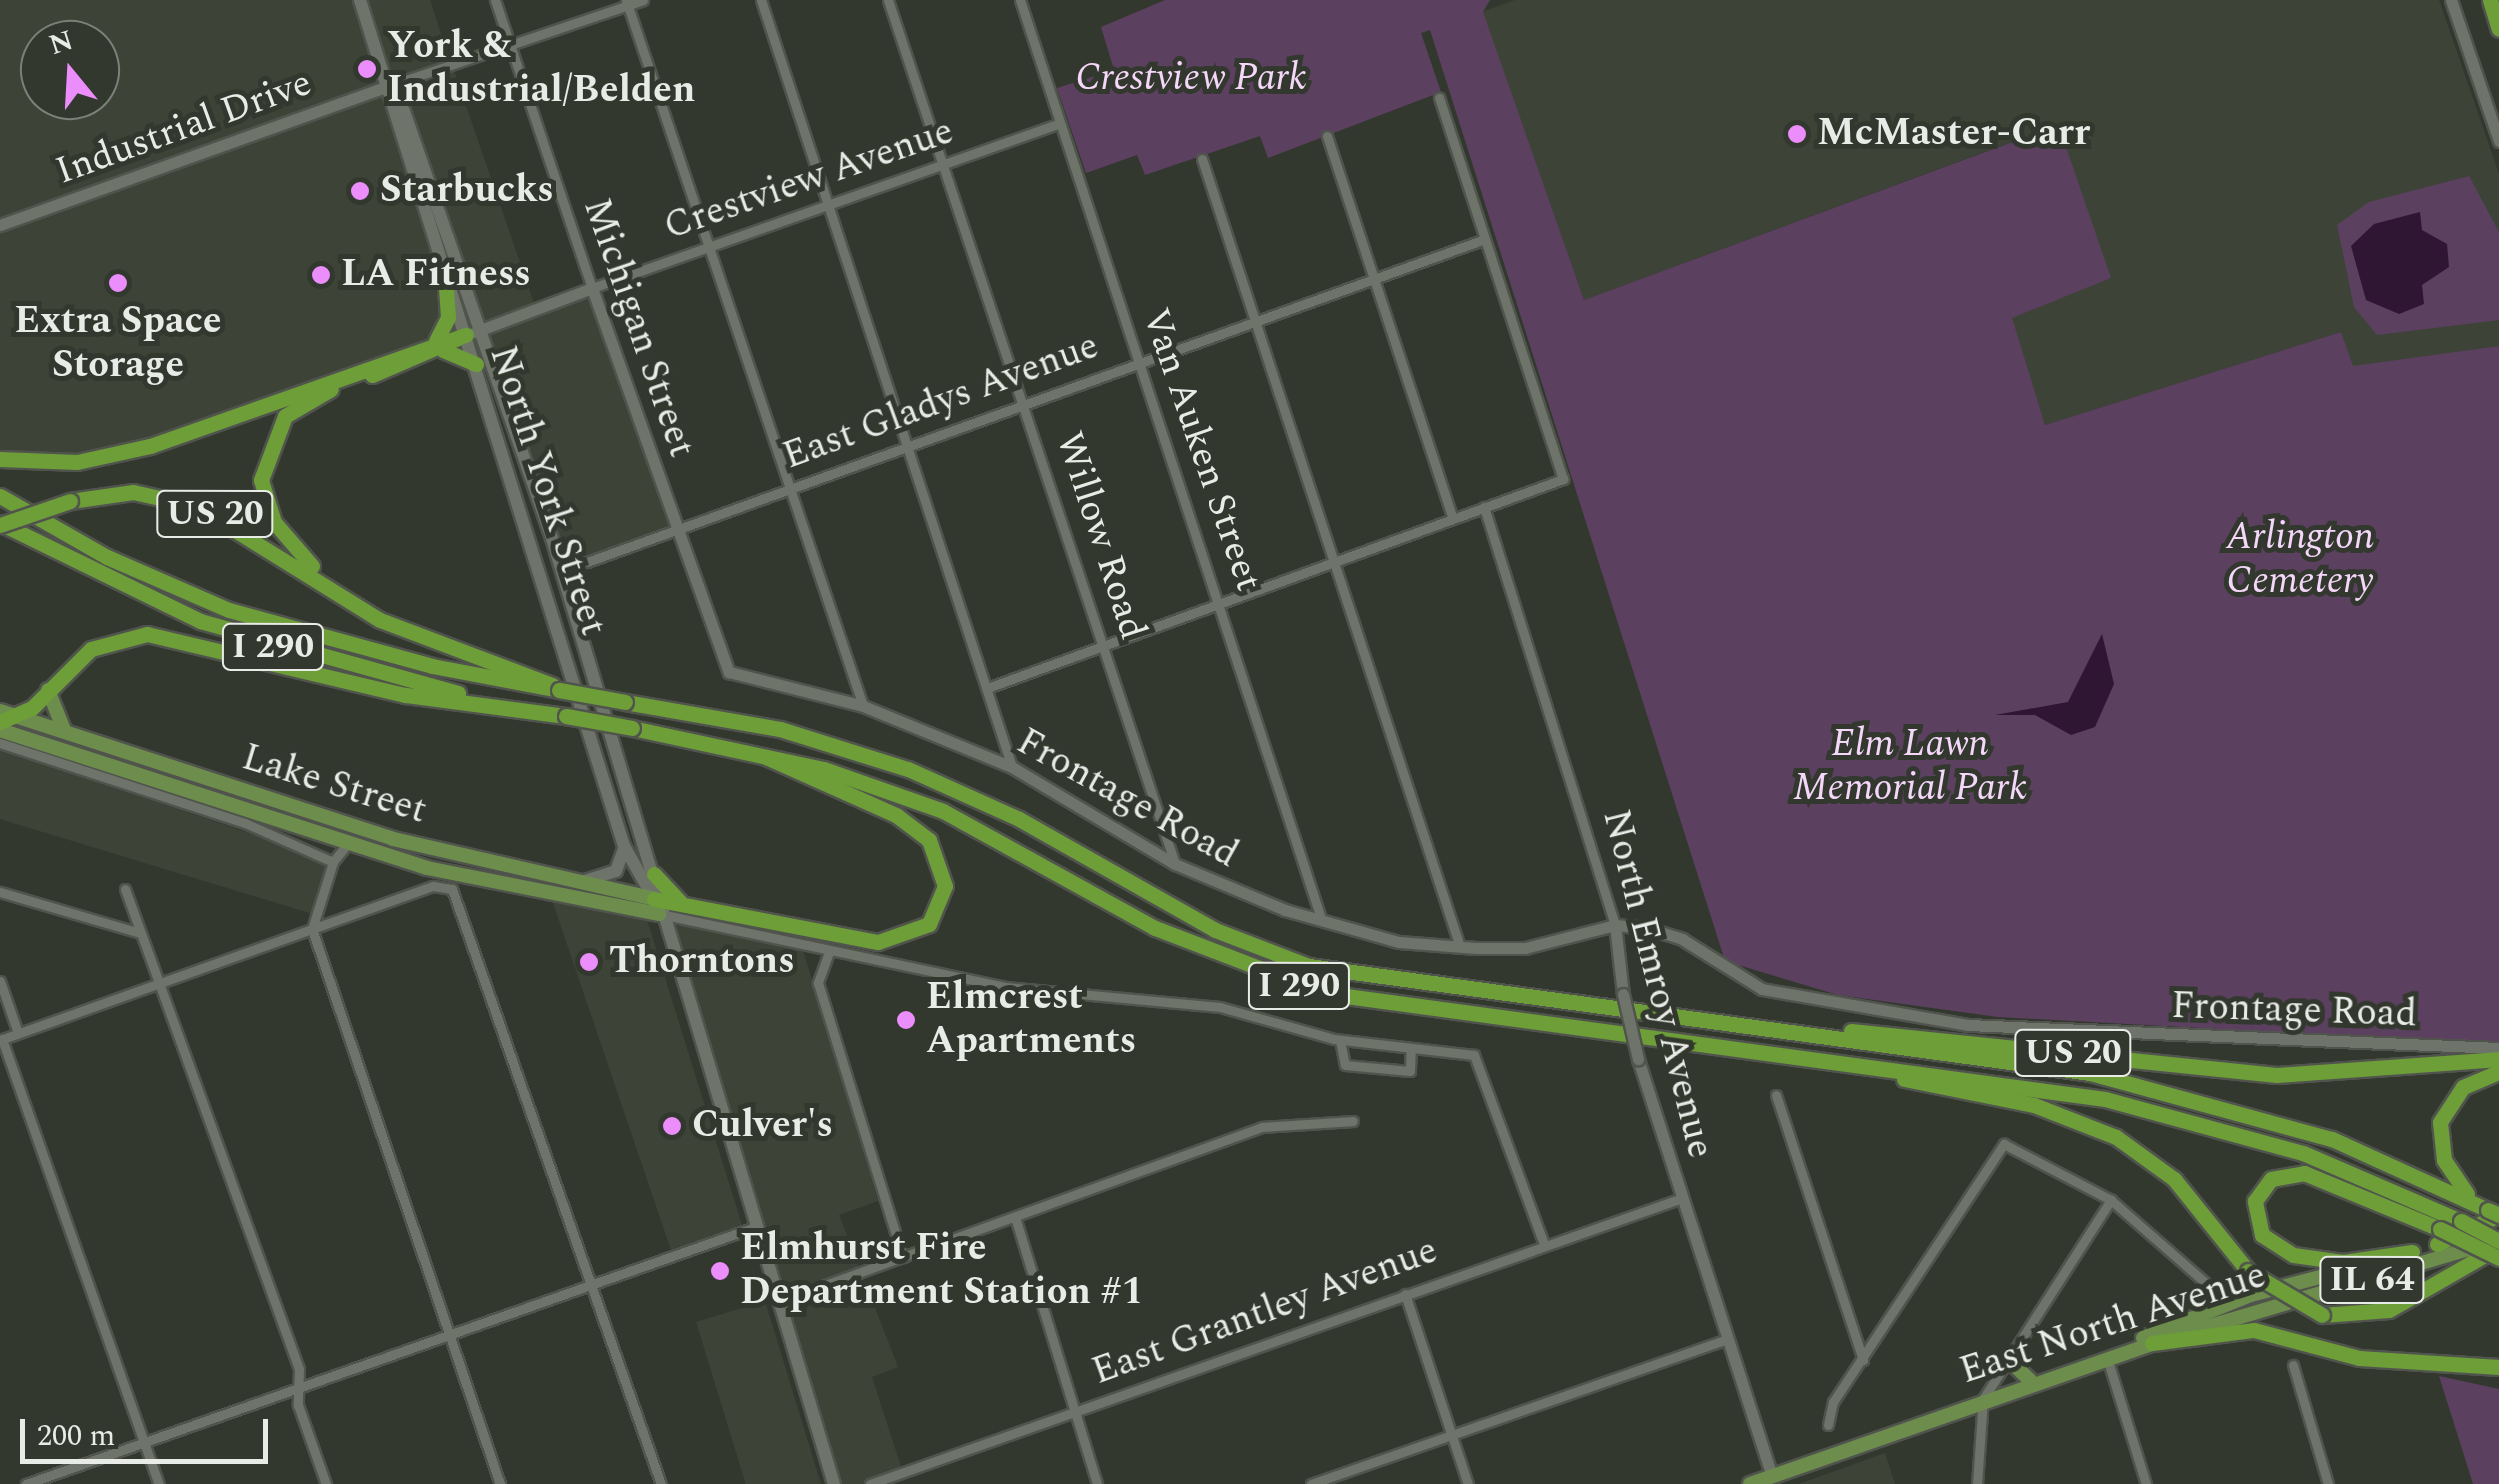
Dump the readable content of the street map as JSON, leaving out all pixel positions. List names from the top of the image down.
{
  "streets": {
    "highway": ["US 20", "I 290"],
    "main road": [
      "North York Street",
      "Lake Street",
      "IL 64",
      "East North Avenue"
    ],
    "street": [
      "Industrial Drive",
      "Crestview Avenue",
      "Michigan Street",
      "East Gladys Avenue",
      "Van Auken Street",
      "Willow Road",
      "Frontage Road",
      "North Emroy Avenue",
      "East Grantley Avenue"
    ]
  },
  "crossings": [
    ["Industrial Drive", "North York Street"],
    ["Crestview Avenue", "Michigan Street"],
    ["Crestview Avenue", "Van Auken Street"],
    ["Crestview Avenue", "North York Street"],
    ["Crestview Avenue", "Willow Road"],
    ["Michigan Street", "East Gladys Avenue"],
    ["Michigan Street", "Frontage Road"],
    ["East Gladys Avenue", "Van Auken Street"],
    ["East Gladys Avenue", "Willow Road"],
    ["Van Auken Street", "Frontage Road"],
    ["North York Street", "Lake Street"],
    ["US 20", "I 290"],
    ["US 20", "Frontage Road"],
    ["US 20", "East North Avenue"],
    ["Willow Road", "Frontage Road"],
    ["I 290", "East North Avenue"],
    ["Frontage Road", "North Emroy Avenue"],
    ["North Emroy Avenue", "East Grantley Avenue"],
    ["North Emroy Avenue", "East North Avenue"]
  ],
  "parks": ["Crestview Park", "Arlington Cemetery", "Elm Lawn Memorial Park"],
  "places": [
    "York & Industrial/Belden",
    "McMaster-Carr",
    "Starbucks",
    "LA Fitness",
    "Extra Space Storage",
    "Thorntons",
    "Elmcrest Apartments",
    "Culver's",
    "Elmhurst Fire Department Station #1"
  ],
  "scale_bar": "200 m",
  "north": "top"
}
